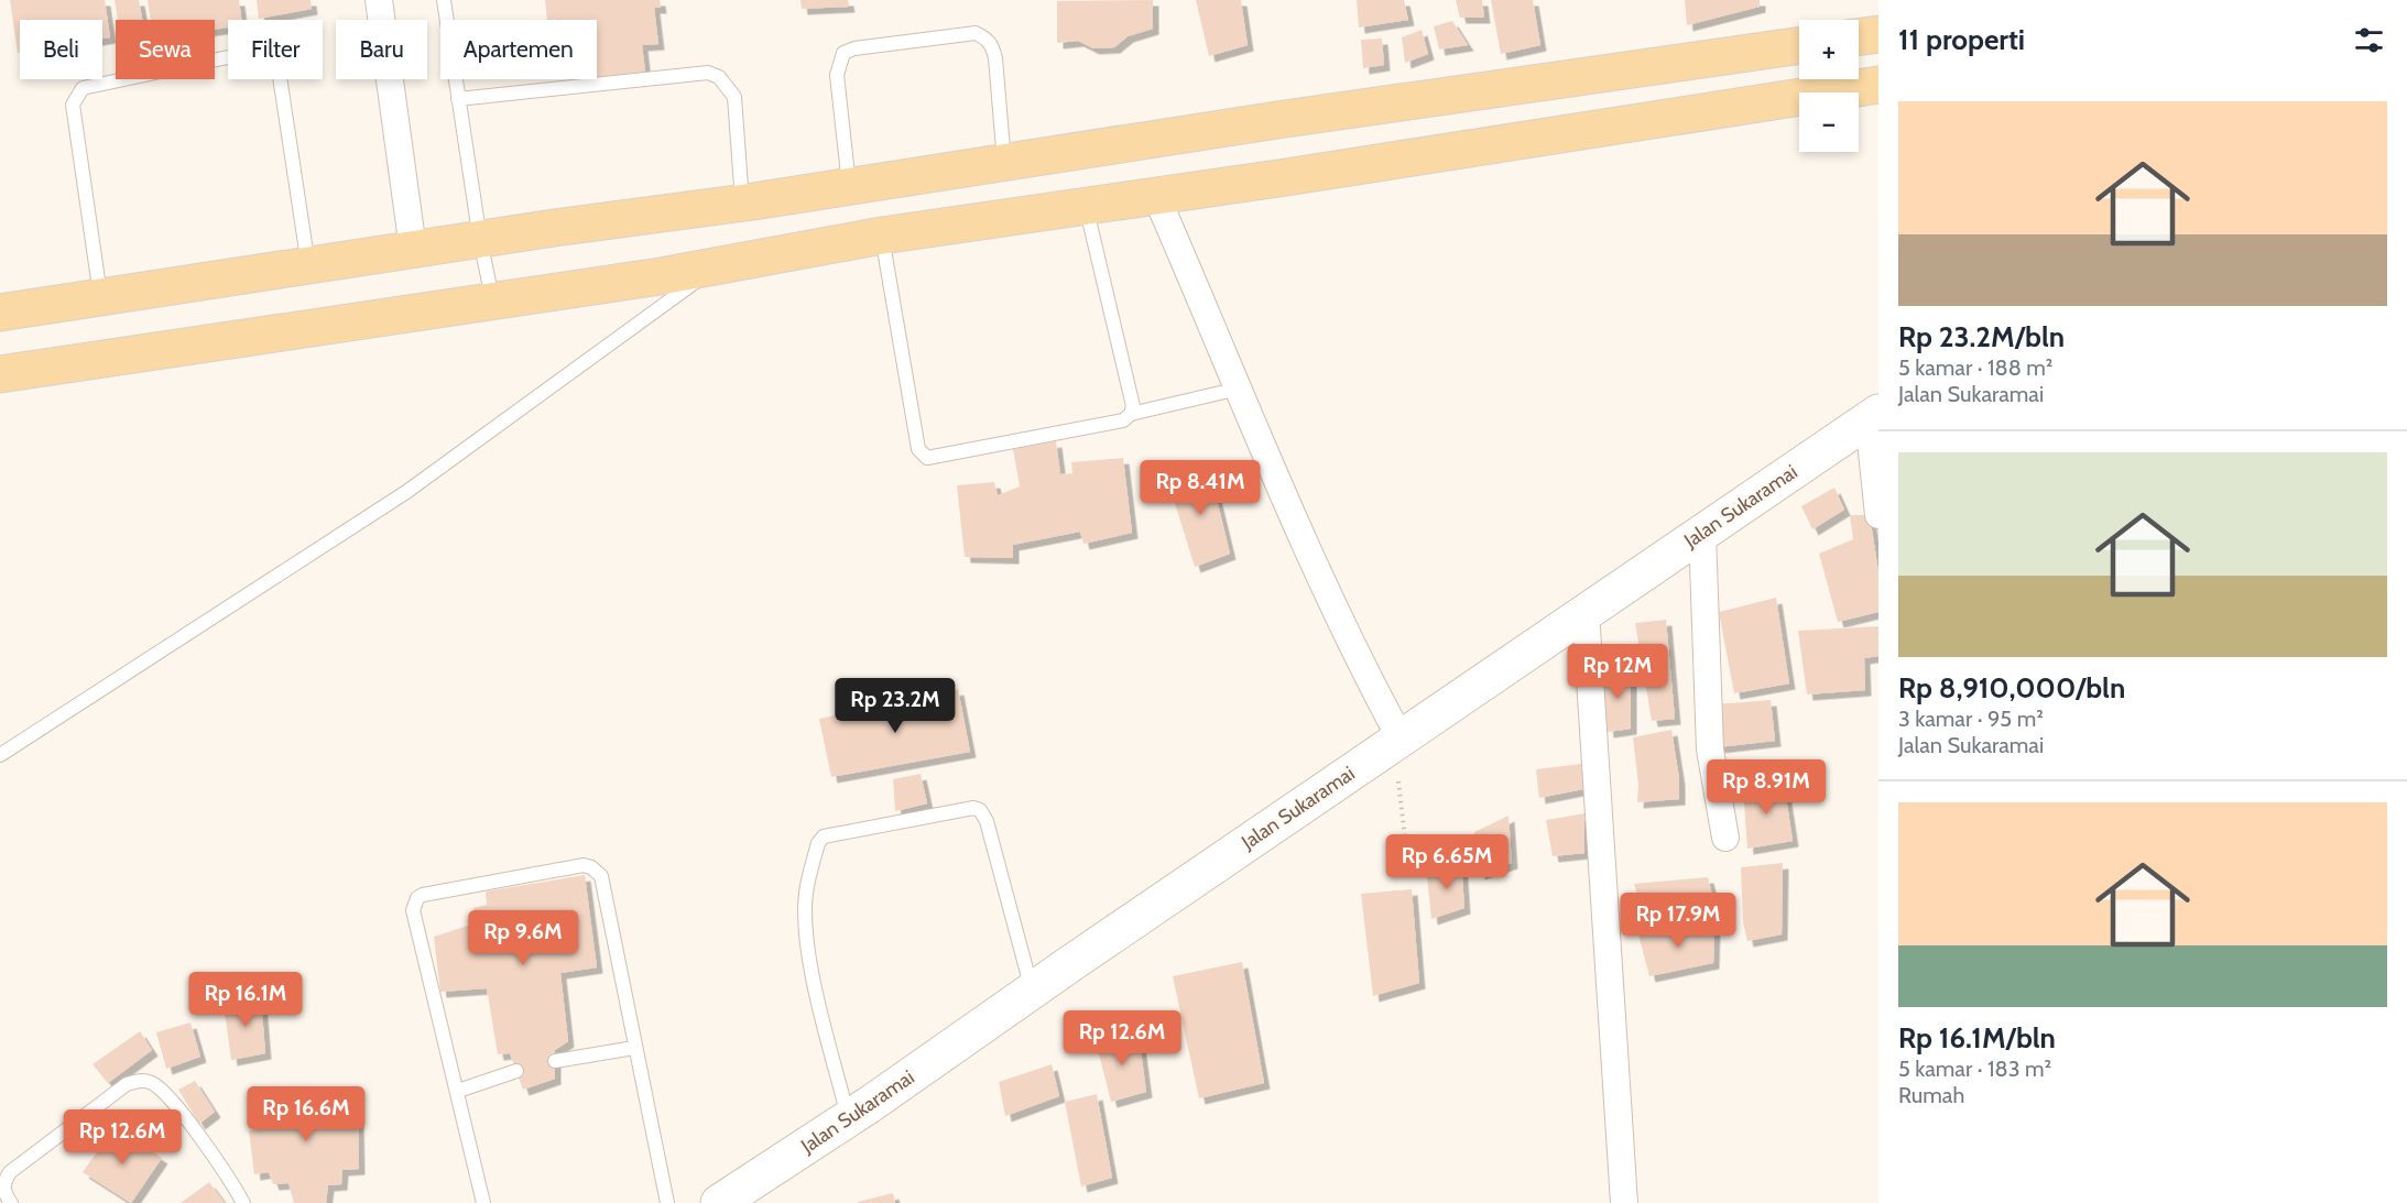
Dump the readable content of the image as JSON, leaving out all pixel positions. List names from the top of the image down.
{
  "streets": {
    "street": ["Jalan Sukaramai"]
  },
  "page": {
    "heading": "11 properti",
    "map_buttons": ["+", "−"],
    "chip": [
      "Beli",
      "Sewa",
      "Filter",
      "Baru",
      "Apartemen"
    ],
    "list": [
      {
        "name": "Rp 23.2M/bln",
        "note": "5 kamar · 188 m² · Jalan Sukaramai"
      },
      {
        "name": "Rp 8,910,000/bln",
        "note": "3 kamar · 95 m² · Jalan Sukaramai"
      },
      {
        "name": "Rp 16.1M/bln",
        "note": "5 kamar · 183 m² · Rumah"
      }
    ],
    "price": [
      "Rp 8.41M",
      "Rp 12M",
      "Rp 23.2M",
      "Rp 8.91M",
      "Rp 6.65M",
      "Rp 17.9M",
      "Rp 9.6M",
      "Rp 16.1M",
      "Rp 12.6M",
      "Rp 16.6M",
      "Rp 12.6M"
    ]
  }
}
